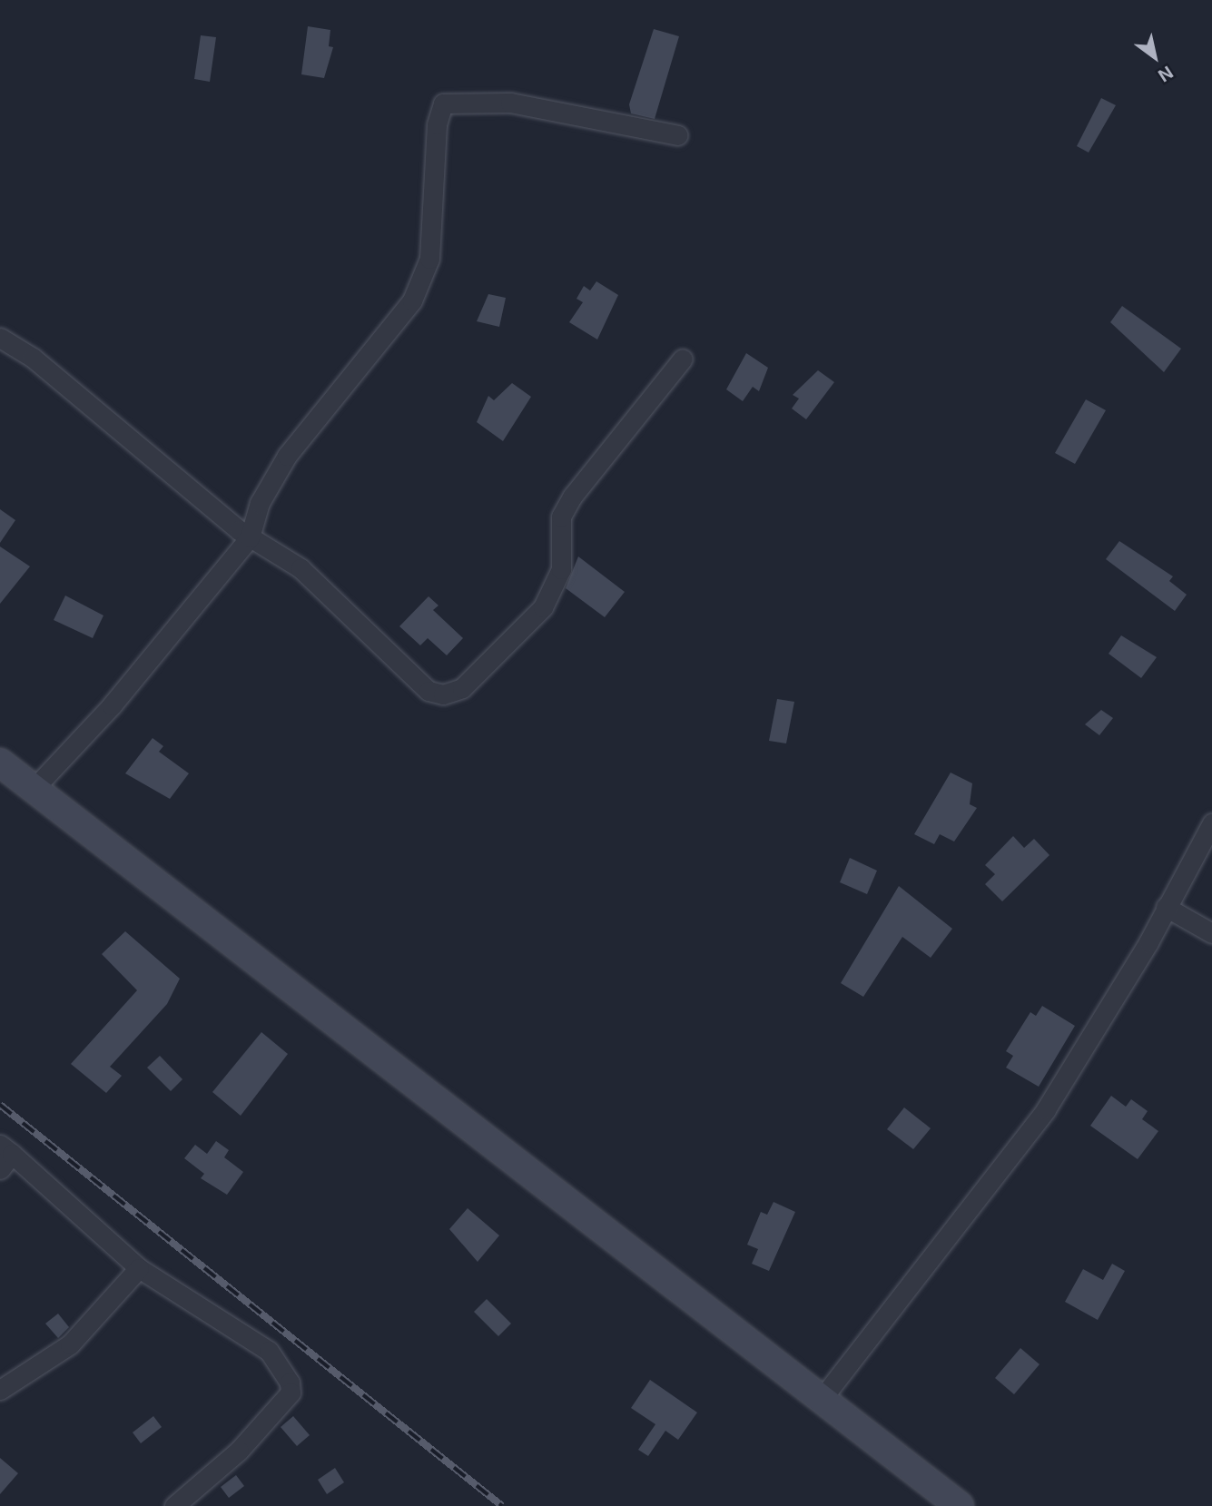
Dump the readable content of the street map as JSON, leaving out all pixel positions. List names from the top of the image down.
{
  "north": "bottom right"
}
